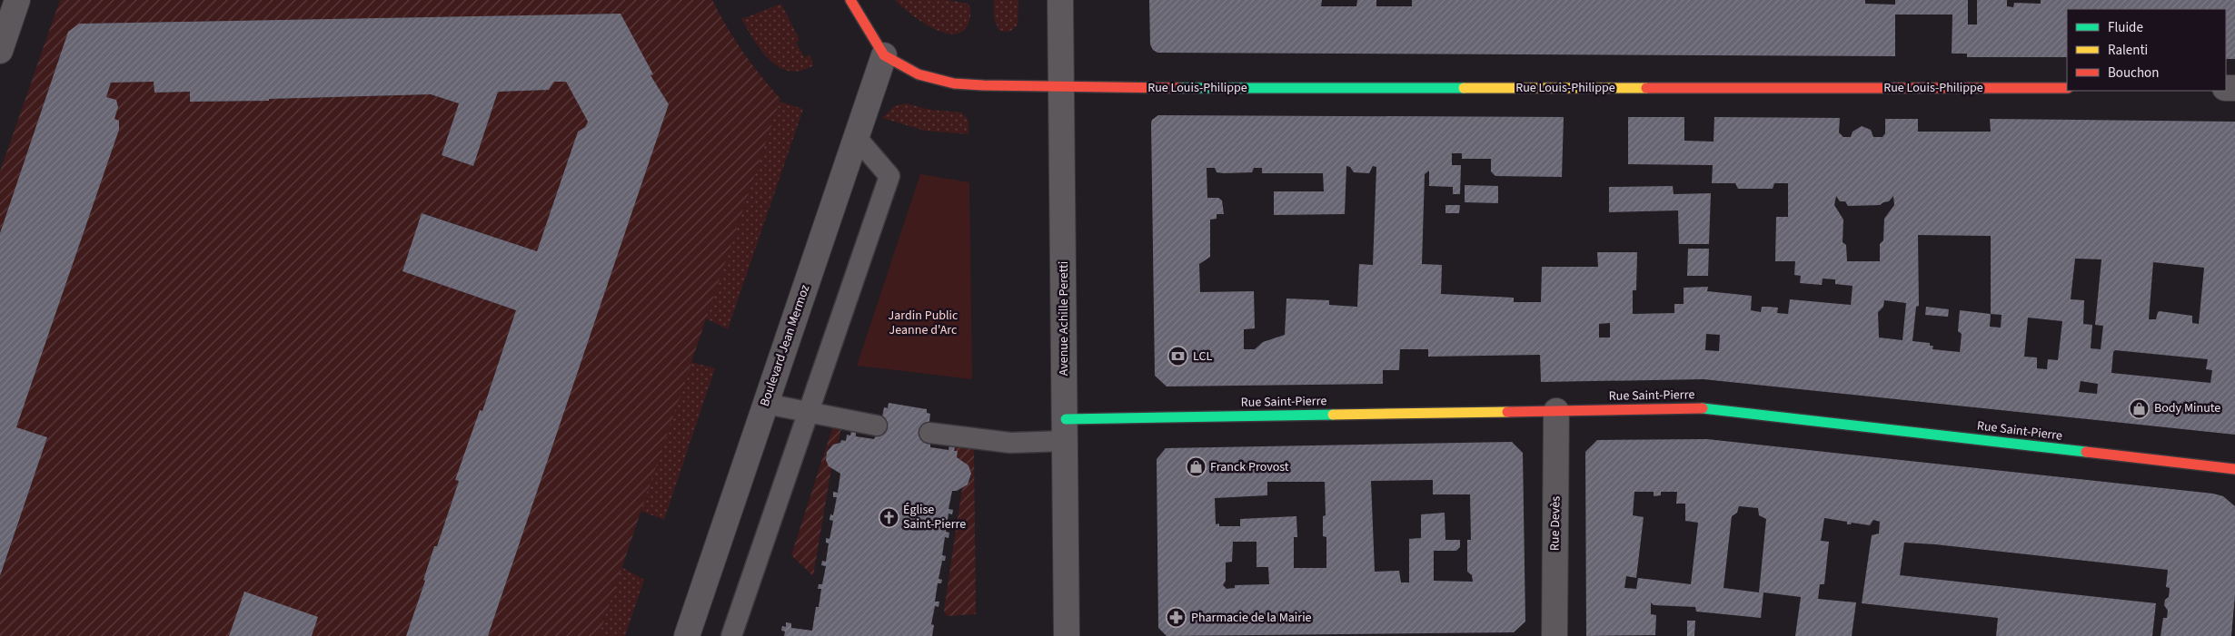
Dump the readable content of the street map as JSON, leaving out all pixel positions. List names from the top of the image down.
{
  "streets": {
    "street": [
      "Rue Louis-Philippe",
      "Avenue Achille Peretti",
      "Boulevard Jean Mermoz",
      "Rue Saint-Pierre",
      "Rue Devès"
    ]
  },
  "crossings": [
    ["Rue Louis-Philippe", "Avenue Achille Peretti"],
    ["Rue Louis-Philippe", "Boulevard Jean Mermoz"],
    ["Avenue Achille Peretti", "Rue Saint-Pierre"],
    ["Rue Saint-Pierre", "Rue Devès"]
  ],
  "parks": ["Jardin Public Jeanne d'Arc"],
  "places": {
    "bank": ["LCL"],
    "shop": ["Body Minute", "Franck Provost"],
    "church": ["Église Saint-Pierre"],
    "pharmacy": ["Pharmacie de la Mairie"]
  },
  "legend": ["Fluide", "Ralenti", "Bouchon"]
}
